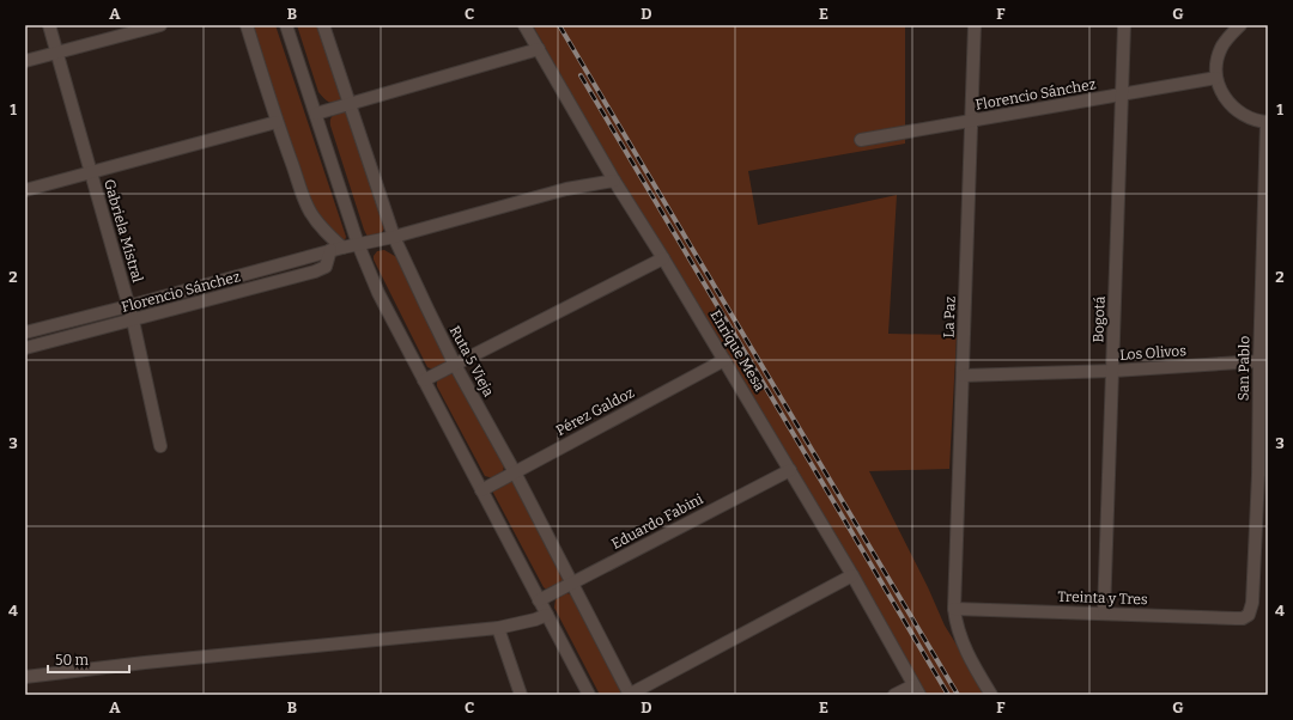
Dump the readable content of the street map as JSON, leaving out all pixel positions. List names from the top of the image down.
{
  "streets": {
    "street": [
      "Florencio Sánchez",
      "Gabriela Mistral",
      "La Paz",
      "Bogotá",
      "Enrique Mesa",
      "Los Olivos",
      "Ruta 5 Vieja",
      "San Pablo",
      "Pérez Galdoz",
      "Eduardo Fabini",
      "Treinta y Tres"
    ]
  },
  "crossings": [
    ["Florencio Sánchez", "Gabriela Mistral"],
    ["Florencio Sánchez", "La Paz"],
    ["Florencio Sánchez", "Bogotá"],
    ["Florencio Sánchez", "Enrique Mesa"],
    ["Florencio Sánchez", "Ruta 5 Vieja"],
    ["La Paz", "Los Olivos"],
    ["La Paz", "Treinta y Tres"],
    ["Bogotá", "Los Olivos"],
    ["Bogotá", "Treinta y Tres"],
    ["Enrique Mesa", "Pérez Galdoz"],
    ["Enrique Mesa", "Eduardo Fabini"],
    ["Los Olivos", "San Pablo"],
    ["Ruta 5 Vieja", "Pérez Galdoz"],
    ["Ruta 5 Vieja", "Eduardo Fabini"],
    ["San Pablo", "Treinta y Tres"]
  ],
  "scale_bar": "50 m",
  "grid": {
    "columns": [
      "A",
      "B",
      "C",
      "D",
      "E",
      "F",
      "G"
    ],
    "rows": [
      "1",
      "2",
      "3",
      "4"
    ]
  }
}
